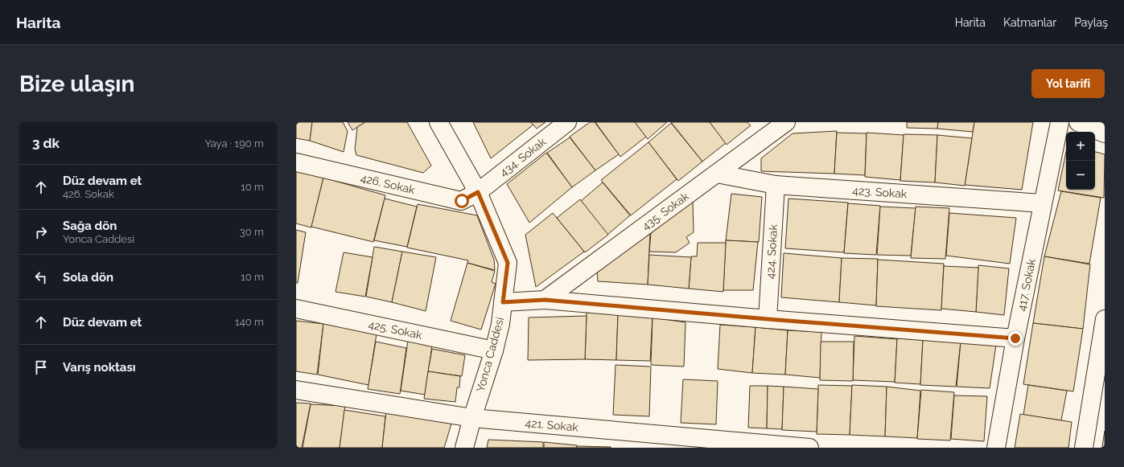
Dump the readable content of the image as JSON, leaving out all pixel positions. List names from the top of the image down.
{
  "streets": {
    "street": [
      "434. Sokak",
      "426. Sokak",
      "423. Sokak",
      "435. Sokak",
      "424. Sokak",
      "417. Sokak",
      "425. Sokak",
      "Yonca Caddesi",
      "421. Sokak"
    ]
  },
  "crossings": [
    ["434. Sokak", "426. Sokak"],
    ["434. Sokak", "Yonca Caddesi"],
    ["426. Sokak", "Yonca Caddesi"],
    ["423. Sokak", "435. Sokak"],
    ["423. Sokak", "424. Sokak"],
    ["423. Sokak", "417. Sokak"],
    ["425. Sokak", "Yonca Caddesi"],
    ["Yonca Caddesi", "421. Sokak"]
  ],
  "page": {
    "header": "Harita",
    "nav": ["Harita", "Katmanlar", "Paylaş"],
    "buttons": "Yol tarifi",
    "title": "Bize ulaşın",
    "heading": ["3 dk", "Yaya · 190 m"],
    "map_buttons": ["+", "−"],
    "list": [
      ["Düz devam et", "426. Sokak", "10 m"],
      ["Sağa dön", "Yonca Caddesi", "30 m"],
      ["Sola dön", "10 m"],
      ["Düz devam et", "140 m"],
      "Varış noktası"
    ]
  }
}
